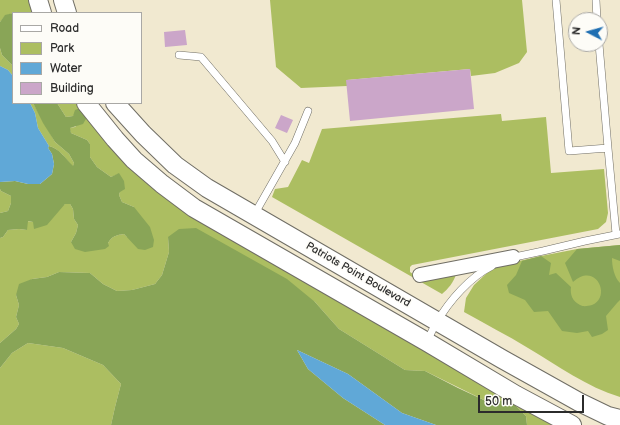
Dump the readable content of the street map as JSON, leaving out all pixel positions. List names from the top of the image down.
{
  "streets": {
    "street": ["Patriots Point Boulevard"]
  },
  "legend": [
    "Road",
    "Park",
    "Water",
    "Building"
  ],
  "scale_bar": "50 m",
  "north": "left"
}
